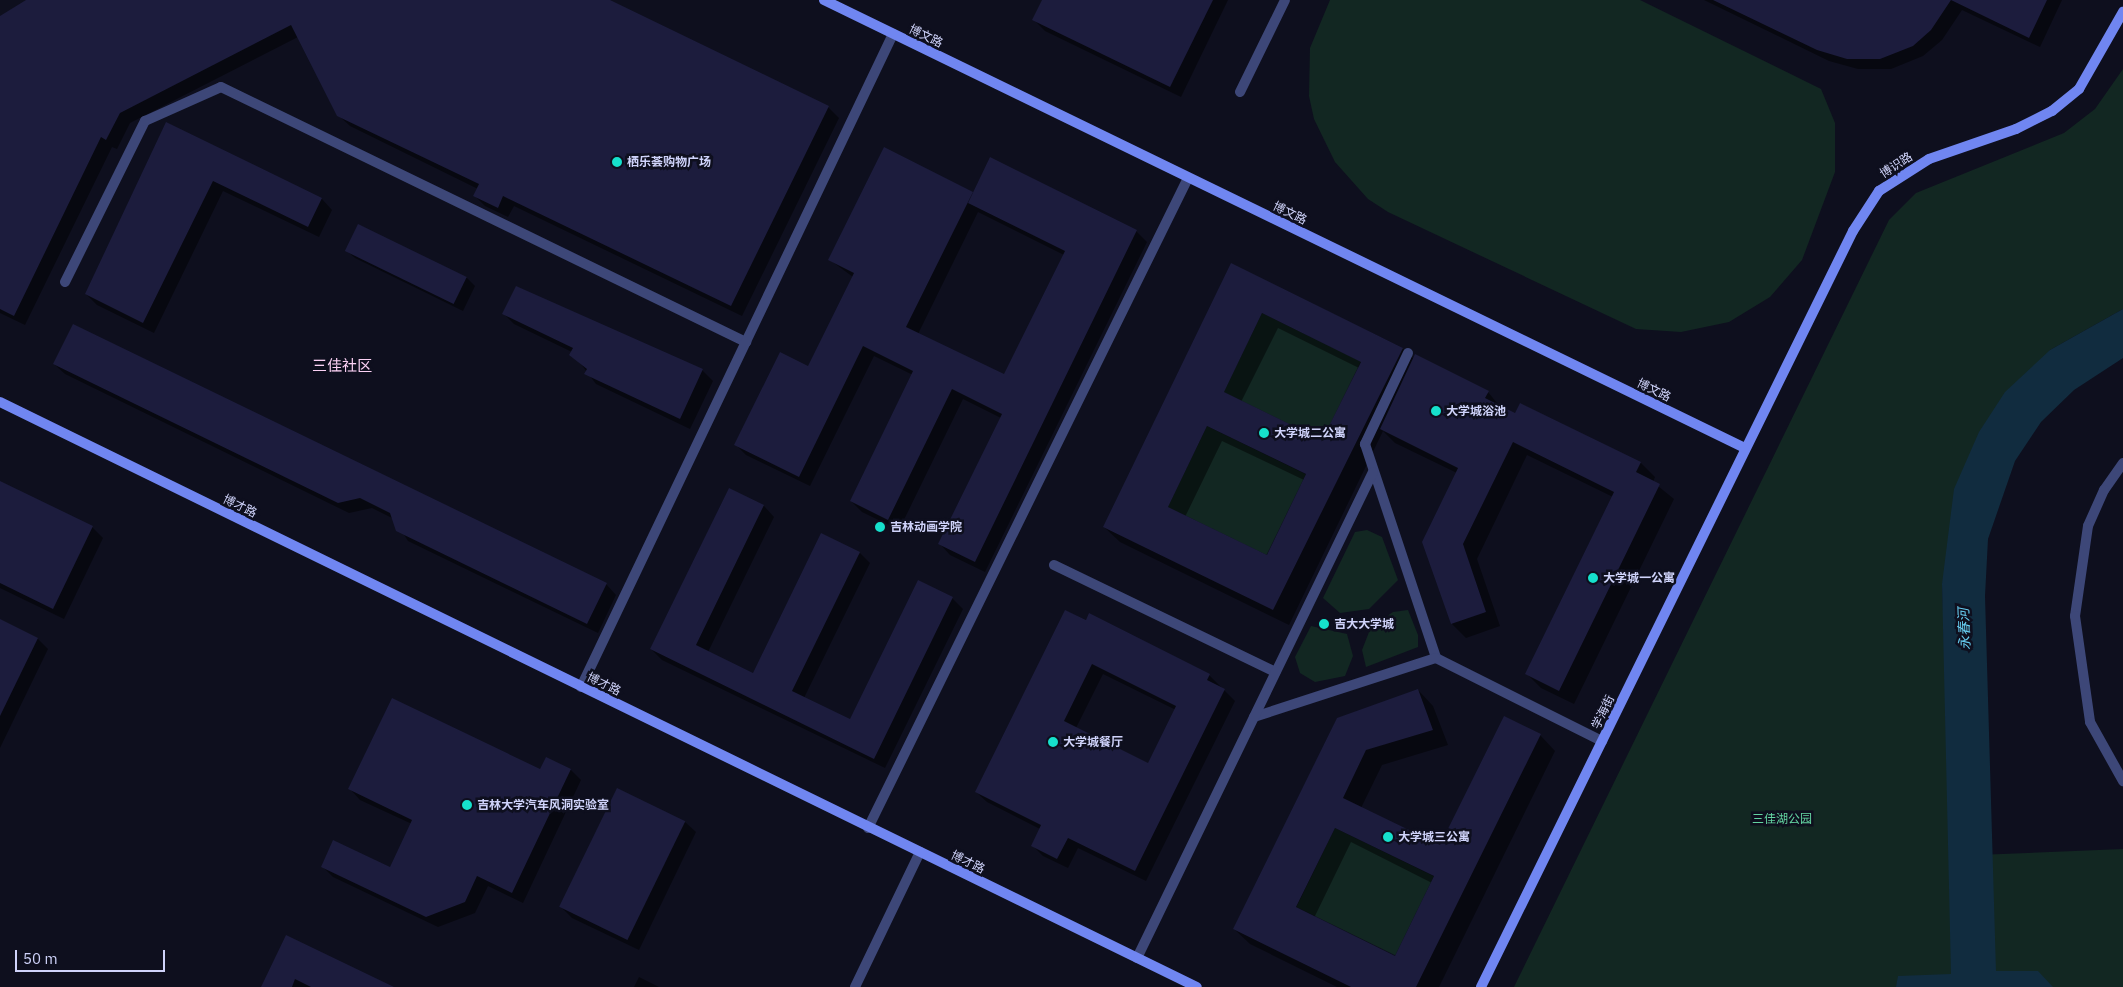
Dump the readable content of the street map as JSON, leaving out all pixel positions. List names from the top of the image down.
{
  "streets": {
    "street": [
      "博文路",
      "博识路",
      "博才路",
      "学海街"
    ]
  },
  "crossings": [
    ["博文路", "博识路"],
    ["博文路", "学海街"],
    ["博识路", "学海街"]
  ],
  "districts": ["三佳社区"],
  "water": ["永春河"],
  "parks": ["三佳湖公园"],
  "places": [
    "栖乐荟购物广场",
    "大学城浴池",
    "大学城二公寓",
    "吉林动画学院",
    "大学城一公寓",
    "吉大大学城",
    "大学城餐厅",
    "吉林大学汽车风洞实验室",
    "大学城三公寓"
  ],
  "scale_bar": "50 m"
}
